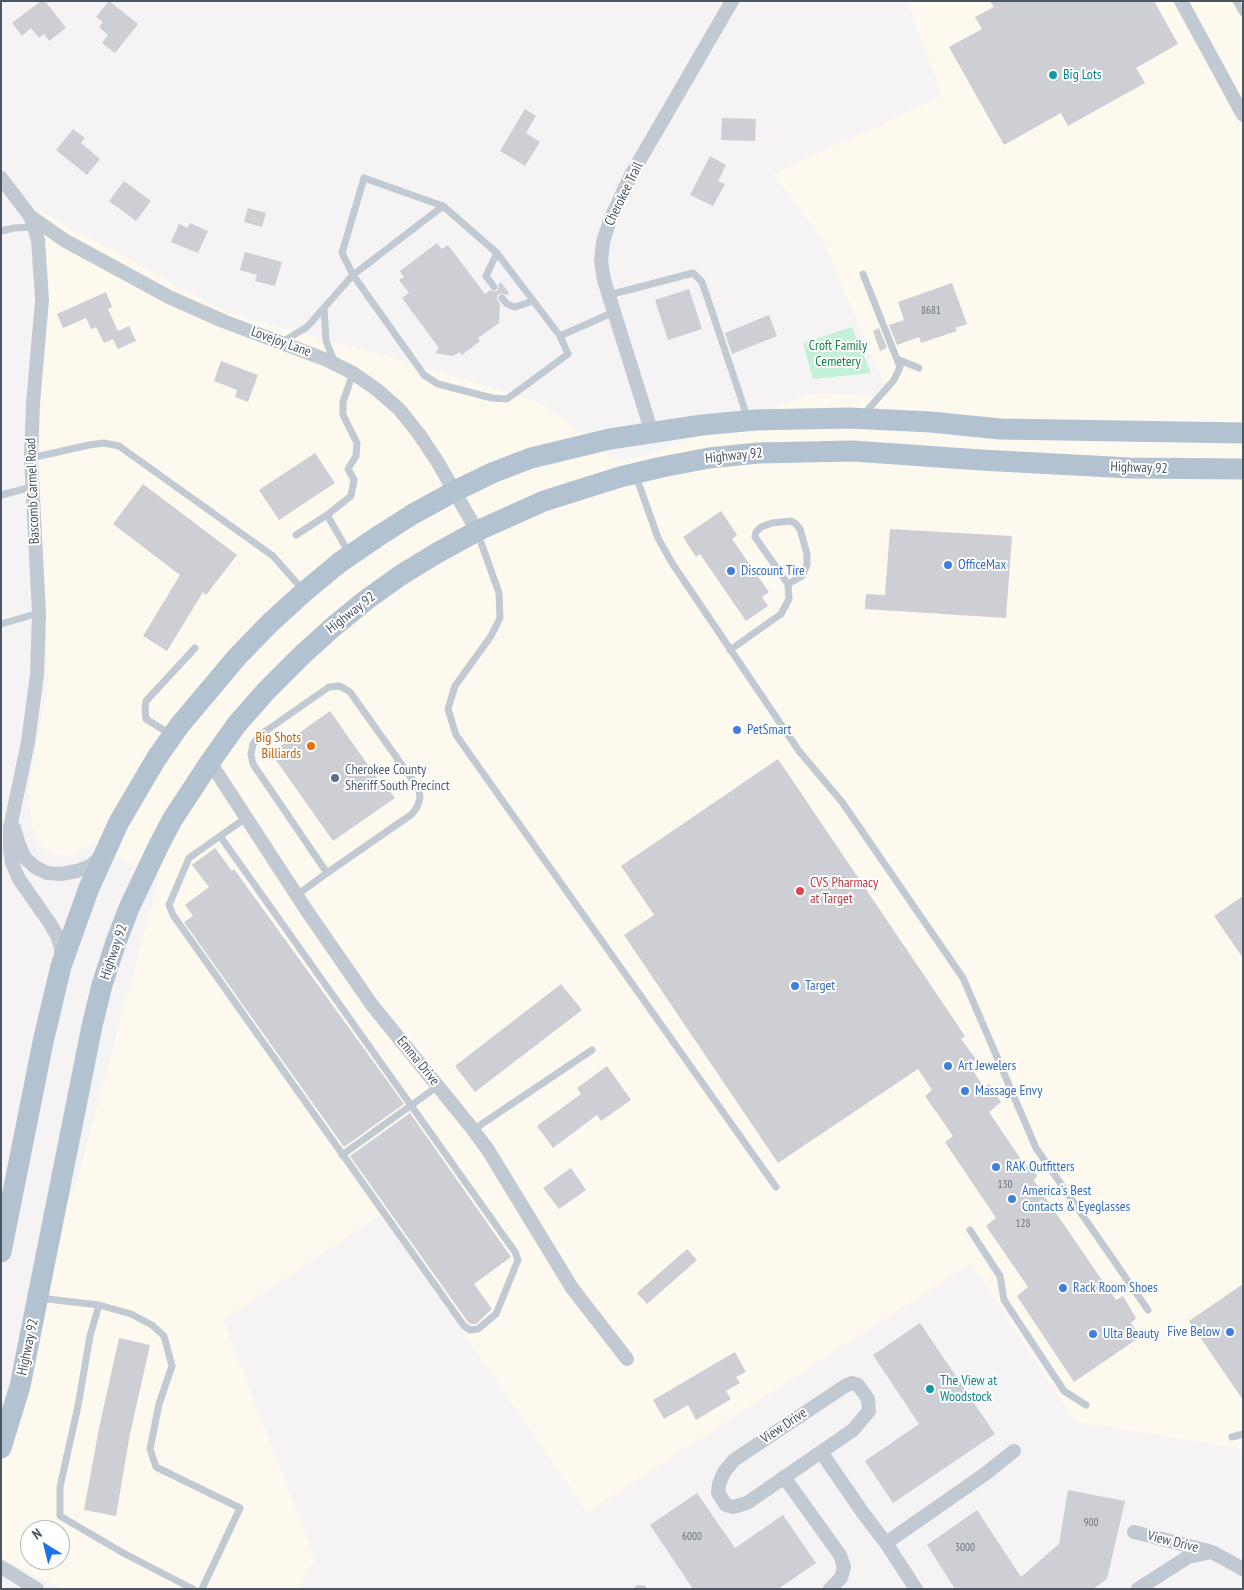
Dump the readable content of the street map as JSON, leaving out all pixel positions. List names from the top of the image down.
{
  "streets": {
    "main road": ["Highway 92"],
    "street": [
      "Cherokee Trail",
      "Lovejoy Lane",
      "Bascomb Carmel Road",
      "Emma Drive",
      "View Drive"
    ]
  },
  "crossings": [
    ["Lovejoy Lane", "Highway 92"],
    ["Lovejoy Lane", "Bascomb Carmel Road"],
    ["Highway 92", "Emma Drive"]
  ],
  "parks": ["Croft Family Cemetery"],
  "places": [
    "Big Lots",
    "OfficeMax",
    "Discount Tire",
    "PetSmart",
    "Big Shots Billiards",
    "Cherokee County Sheriff South Precinct",
    "CVS Pharmacy at Target",
    "Target",
    "Art Jewelers",
    "Massage Envy",
    "RAK Outfitters",
    "America's Best Contacts & Eyeglasses",
    "Rack Room Shoes",
    "Five Below",
    "Ulta Beauty",
    "The View at Woodstock"
  ],
  "house_numbers": [
    "8681",
    "130",
    "128",
    "900",
    "6000",
    "3000"
  ],
  "north": "top left"
}
